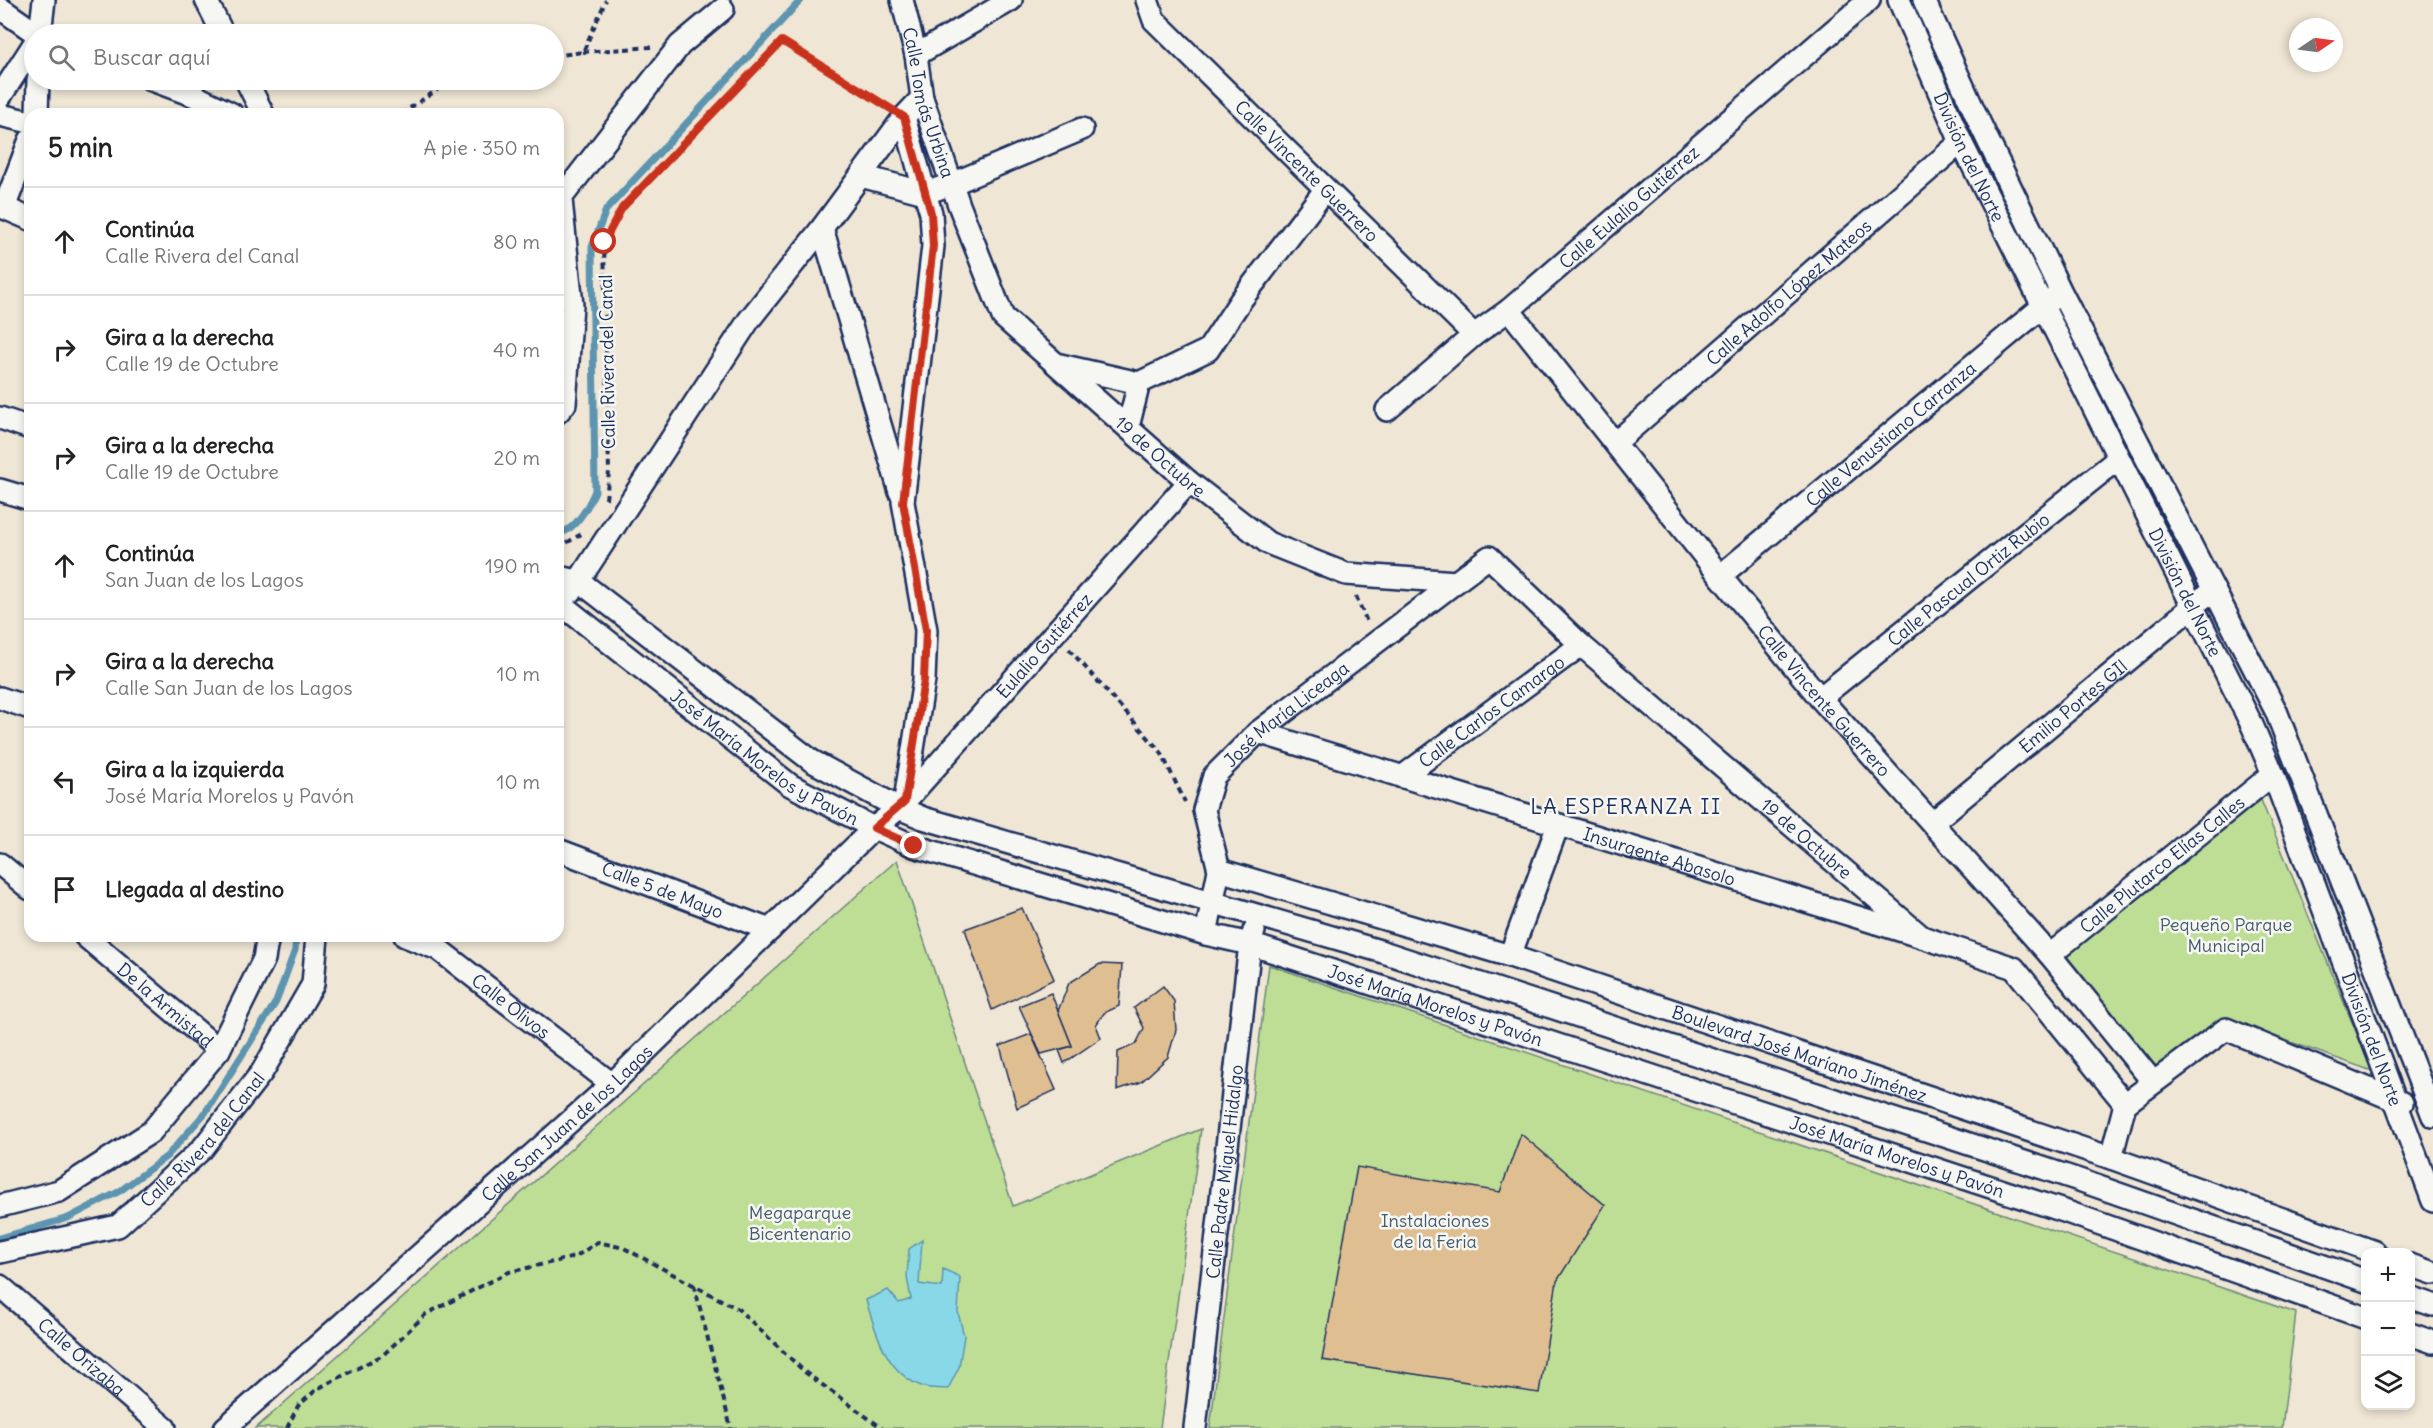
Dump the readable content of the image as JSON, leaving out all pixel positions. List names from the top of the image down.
{
  "streets": {
    "street": [
      "Calle Tomás Urbina",
      "División del Norte",
      "Calle Vincente Guerrero",
      "Calle Eulalio Gutiérrez",
      "Calle Adolfo López Mateos",
      "Calle Rivera del Canal",
      "Calle Venustiano Carranza",
      "19 de Octubre",
      "Calle Pascual Ortiz Rubio",
      "Eulalio Gutiérrez",
      "Emilio Portes GIl",
      "Calle Carlos Camargo",
      "José María Liceaga",
      "José María Morelos y Pavón",
      "Insurgente Abasolo",
      "Calle Plutarco Elías Calles",
      "Calle 5 de Mayo",
      "De la Armistad",
      "Calle Olivos",
      "Boulevard José Maríano Jiménez",
      "Calle San Juan de los Lagos",
      "Calle Padre Miguel Hidalgo",
      "Calle Orizaba"
    ]
  },
  "crossings": [
    ["Calle Tomás Urbina", "19 de Octubre"],
    ["División del Norte", "Calle Adolfo López Mateos"],
    ["División del Norte", "Calle Venustiano Carranza"],
    ["División del Norte", "Calle Pascual Ortiz Rubio"],
    ["División del Norte", "Emilio Portes GIl"],
    ["División del Norte", "Calle Plutarco Elías Calles"],
    ["Calle Vincente Guerrero", "Calle Eulalio Gutiérrez"],
    ["Calle Vincente Guerrero", "Calle Adolfo López Mateos"],
    ["Calle Vincente Guerrero", "Calle Venustiano Carranza"],
    ["Calle Vincente Guerrero", "Calle Pascual Ortiz Rubio"],
    ["Calle Vincente Guerrero", "Emilio Portes GIl"],
    ["Calle Vincente Guerrero", "Calle Plutarco Elías Calles"],
    ["19 de Octubre", "Eulalio Gutiérrez"],
    ["19 de Octubre", "Calle Carlos Camargo"],
    ["19 de Octubre", "José María Liceaga"],
    ["19 de Octubre", "Insurgente Abasolo"],
    ["Eulalio Gutiérrez", "José María Morelos y Pavón"],
    ["Eulalio Gutiérrez", "Calle San Juan de los Lagos"],
    ["Calle Carlos Camargo", "Insurgente Abasolo"],
    ["José María Liceaga", "José María Morelos y Pavón"],
    ["José María Liceaga", "Insurgente Abasolo"],
    ["José María Liceaga", "Boulevard José Maríano Jiménez"],
    ["José María Morelos y Pavón", "Calle San Juan de los Lagos"],
    ["José María Morelos y Pavón", "Calle Padre Miguel Hidalgo"],
    ["Calle 5 de Mayo", "Calle San Juan de los Lagos"],
    ["Calle Olivos", "Calle San Juan de los Lagos"]
  ],
  "districts": ["LA ESPERANZA II"],
  "parks": ["Pequeño Parque Municipal", "Megaparque Bicentenario", "Instalaciones de la Feria"],
  "north": "right",
  "page": {
    "search": "Buscar aquí",
    "heading": ["5 min", "A pie · 350 m"],
    "list": [
      ["Continúa", "Calle Rivera del Canal", "80 m"],
      ["Gira a la derecha", "Calle 19 de Octubre", "40 m"],
      ["Gira a la derecha", "Calle 19 de Octubre", "20 m"],
      ["Continúa", "San Juan de los Lagos", "190 m"],
      ["Gira a la derecha", "Calle San Juan de los Lagos", "10 m"],
      ["Gira a la izquierda", "José María Morelos y Pavón", "10 m"],
      "Llegada al destino"
    ],
    "map_buttons": ["+", "−"]
  }
}
